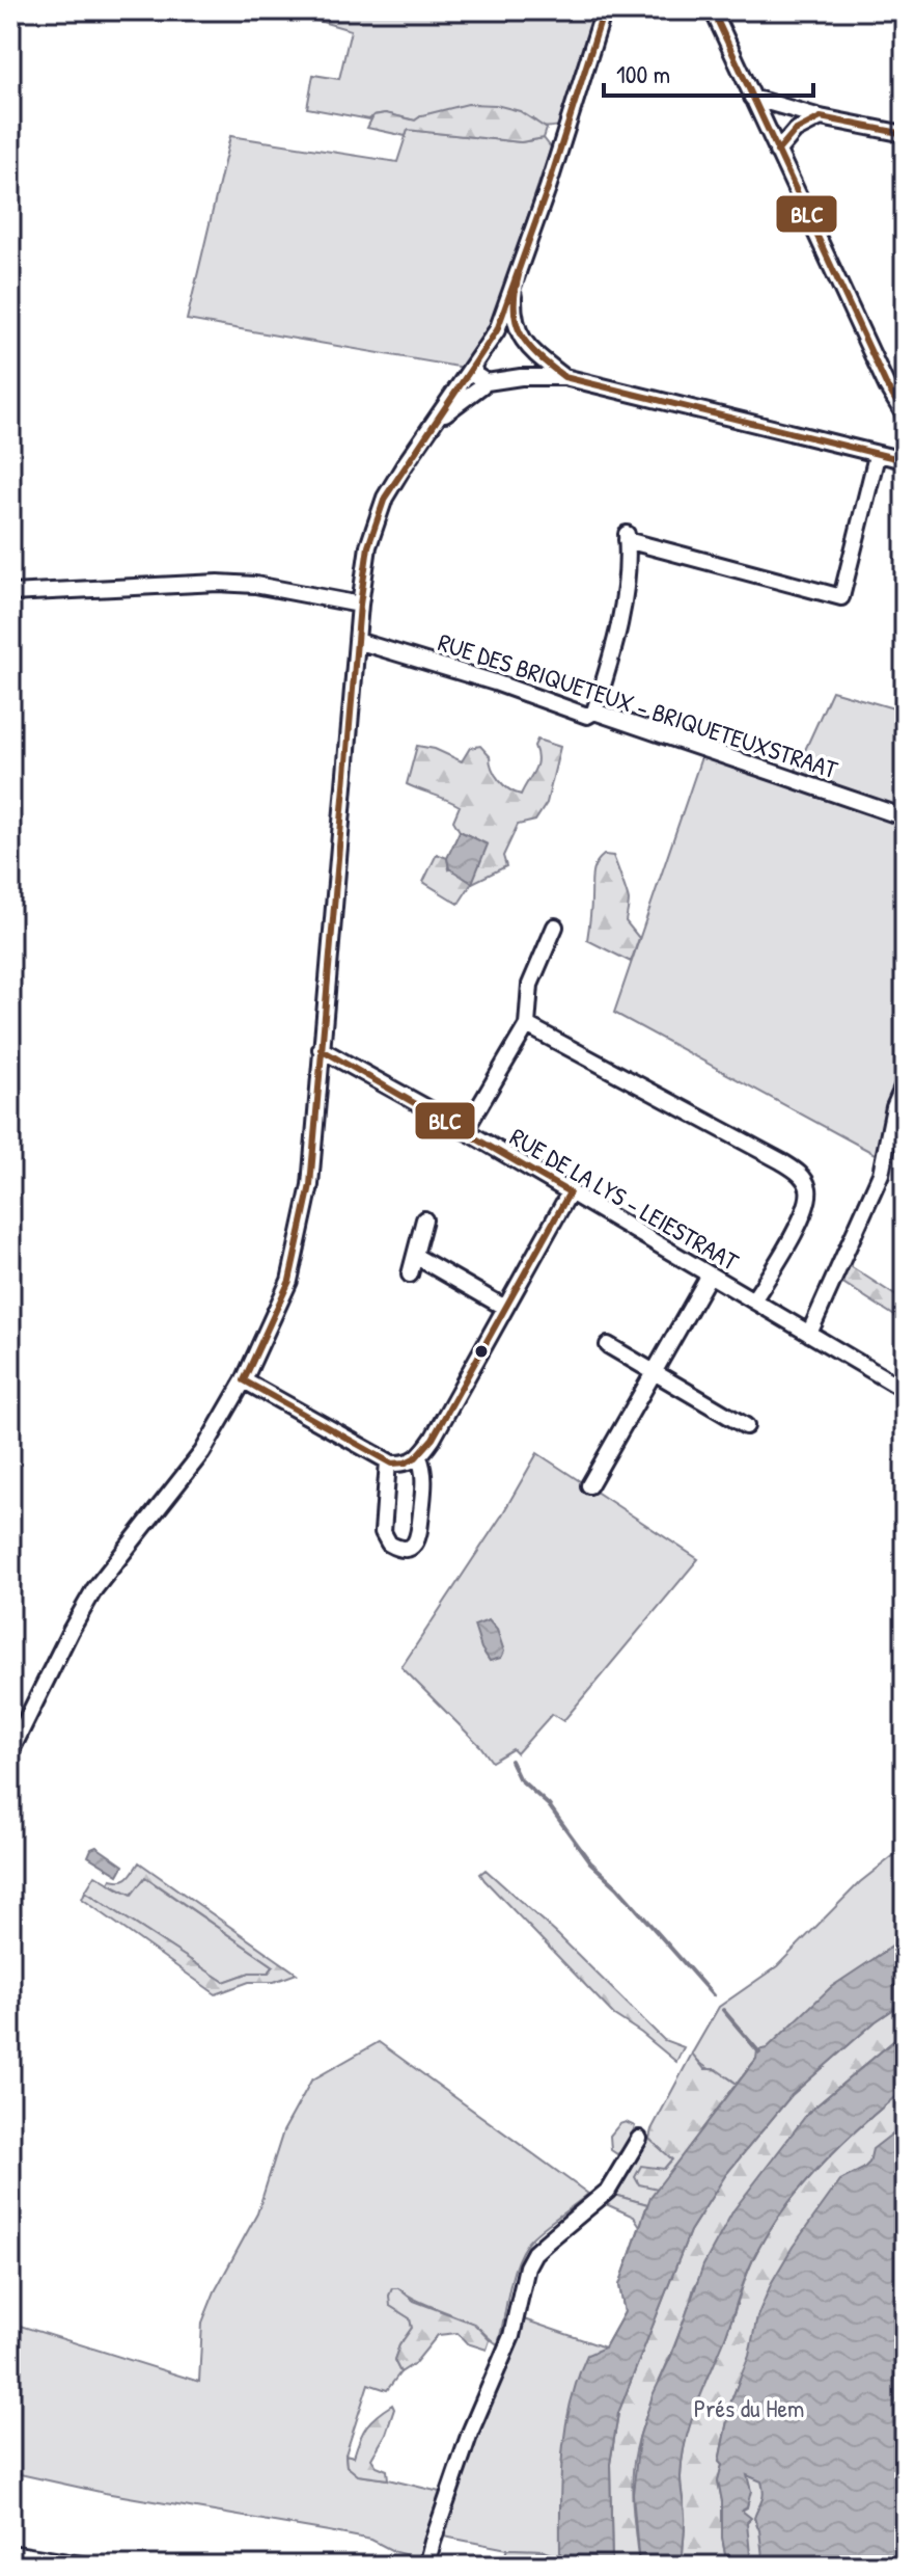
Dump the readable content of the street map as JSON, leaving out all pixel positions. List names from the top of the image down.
{
  "streets": {
    "street": ["RUE DES BRIQUETEUX - BRIQUETEUXSTRAAT", "RUE DE LA LYS - LEIESTRAAT"]
  },
  "parks": ["Prés du Hem"],
  "lines": ["transit line BLC"],
  "scale_bar": "100 m"
}
